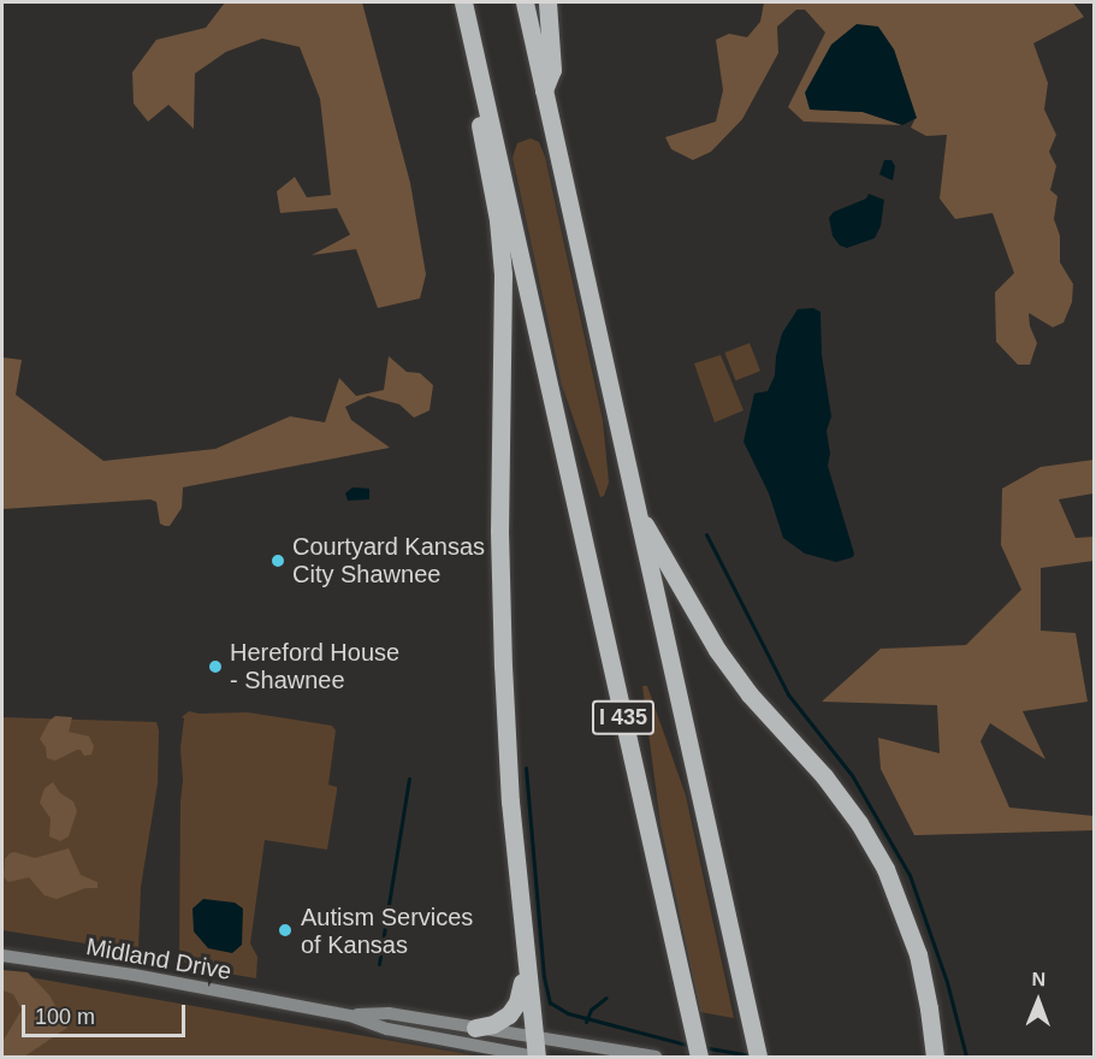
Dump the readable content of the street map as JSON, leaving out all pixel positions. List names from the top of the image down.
{
  "streets": {
    "highway": ["I 435"],
    "main road": ["Midland Drive"]
  },
  "places": ["Courtyard Kansas City Shawnee", "Hereford House - Shawnee", "Autism Services of Kansas"],
  "scale_bar": "100 m",
  "north": "top"
}
